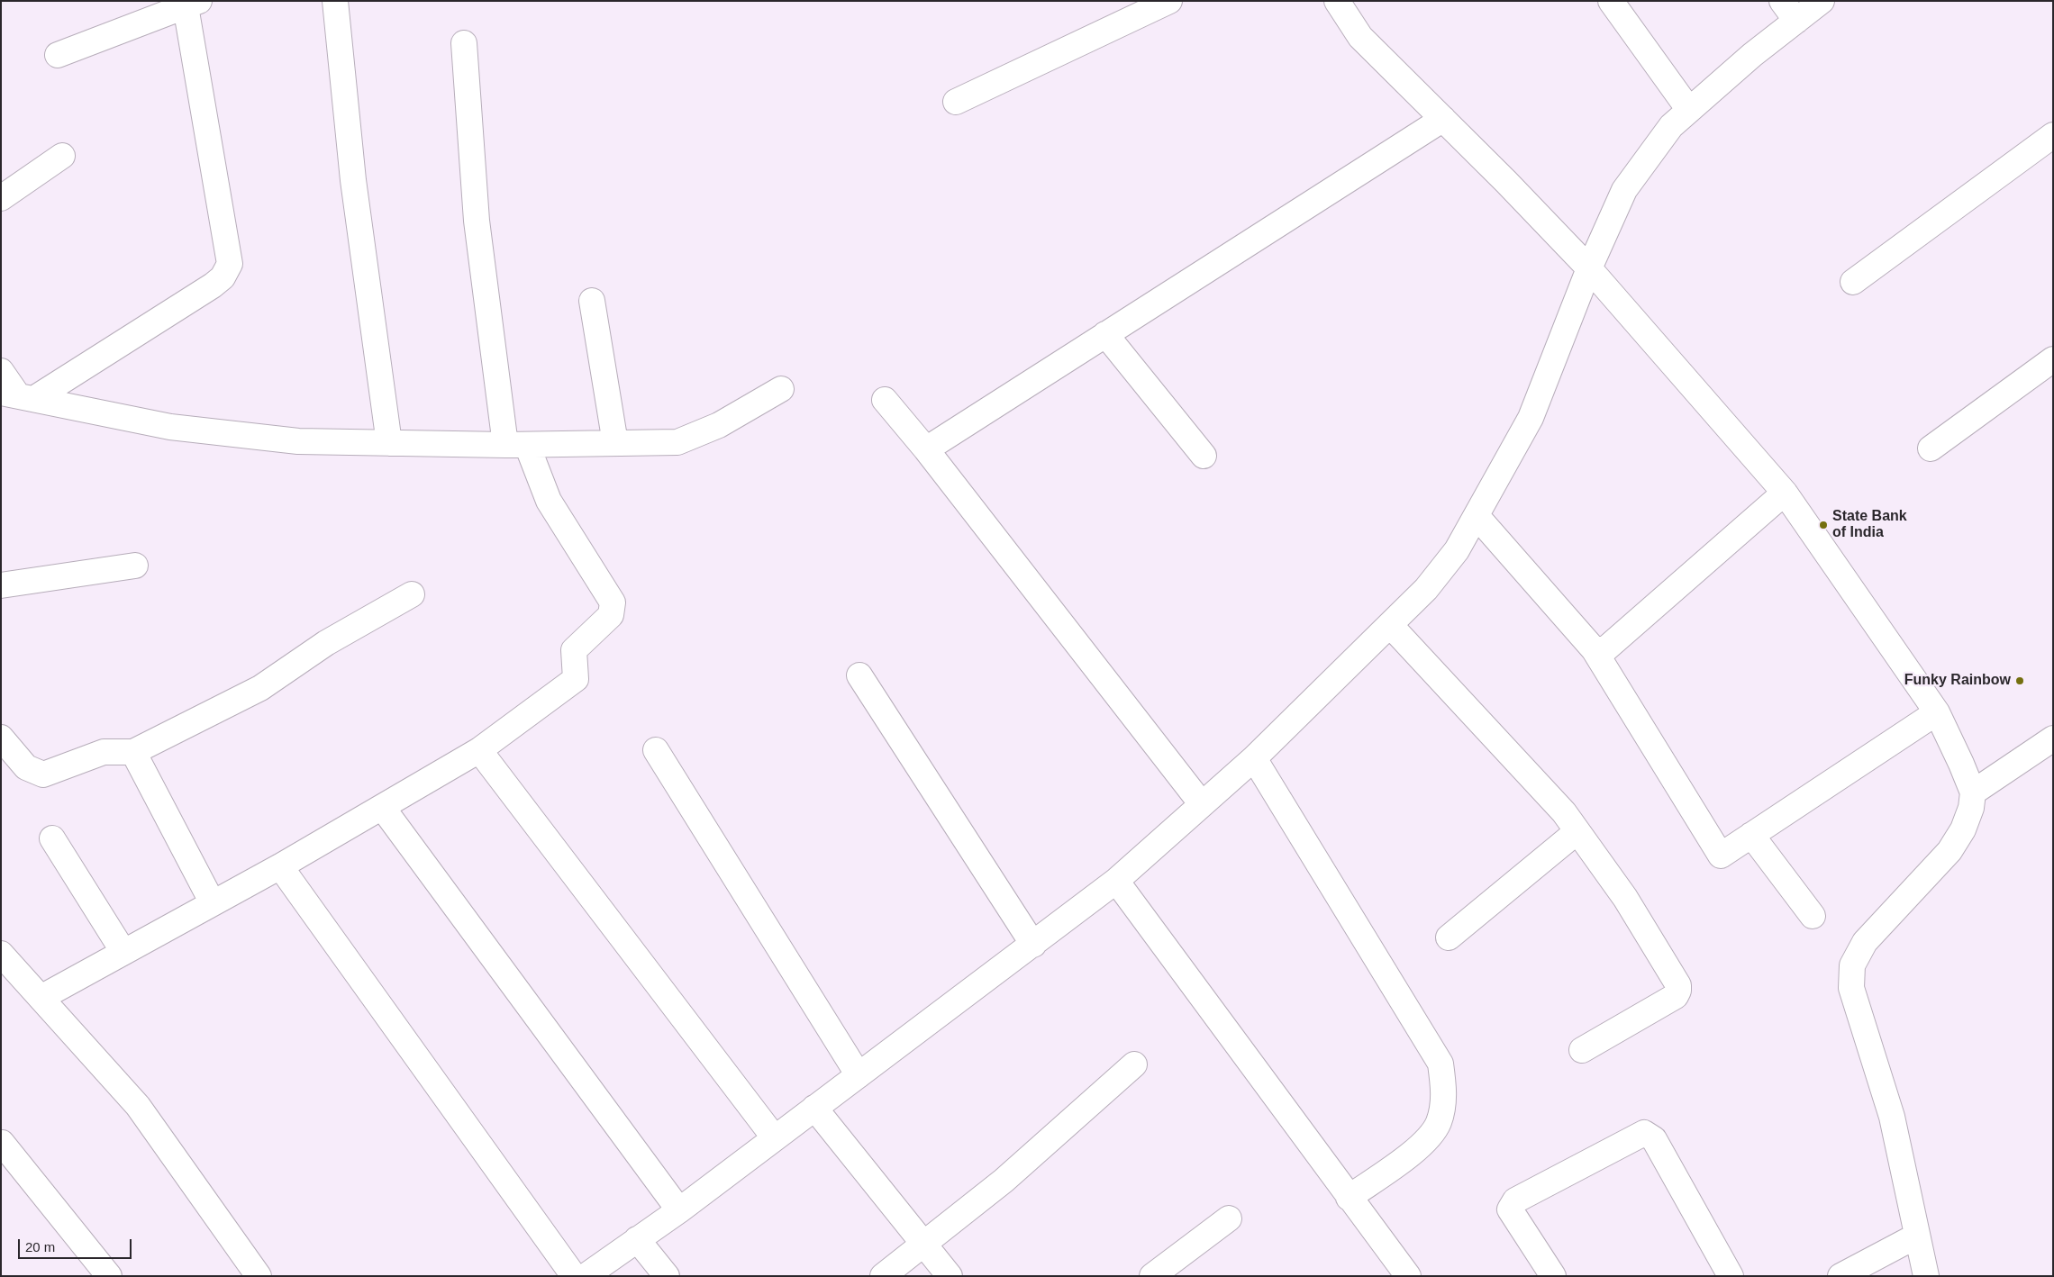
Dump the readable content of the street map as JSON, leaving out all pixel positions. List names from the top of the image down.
{
  "places": ["State Bank of India", "Funky Rainbow"],
  "scale_bar": "20 m"
}
